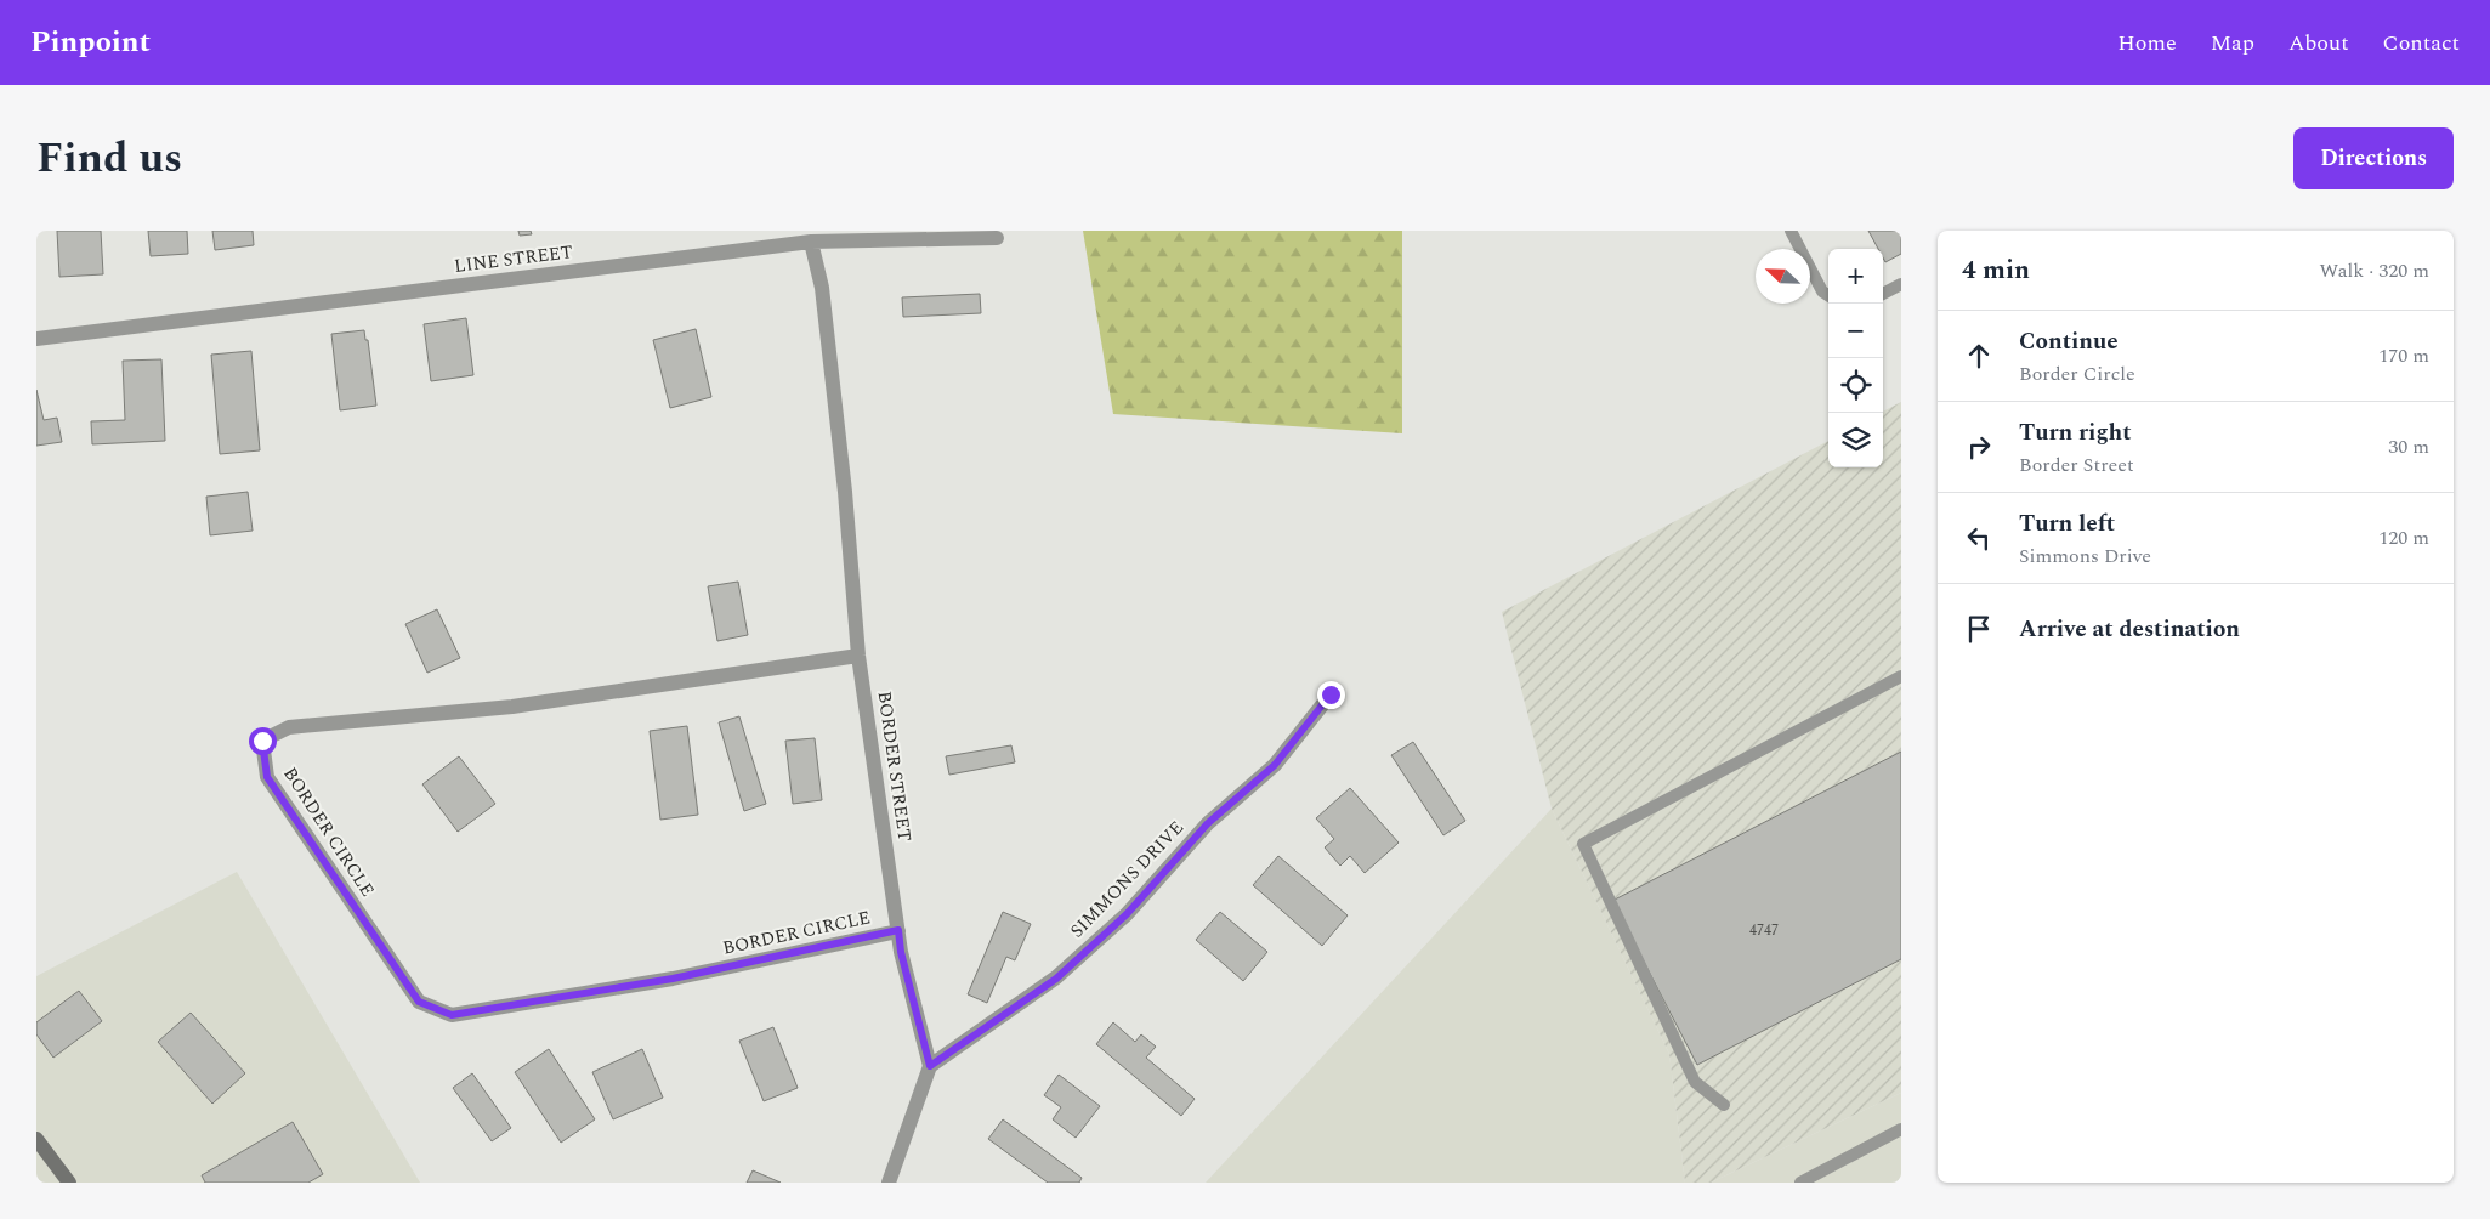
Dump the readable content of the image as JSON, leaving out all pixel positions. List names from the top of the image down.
{
  "streets": {
    "street": [
      "LINE STREET",
      "BORDER STREET",
      "BORDER CIRCLE",
      "SIMMONS DRIVE"
    ]
  },
  "crossings": [
    ["LINE STREET", "BORDER STREET"],
    ["BORDER STREET", "BORDER CIRCLE"],
    ["BORDER STREET", "SIMMONS DRIVE"]
  ],
  "house_numbers": ["4747"],
  "north": "top left",
  "page": {
    "header": "Pinpoint",
    "nav": [
      "Home",
      "Map",
      "About",
      "Contact"
    ],
    "title": "Find us",
    "buttons": "Directions",
    "heading": ["4 min", "Walk · 320 m"],
    "map_buttons": ["+", "−"],
    "list": [
      ["Continue", "Border Circle", "170 m"],
      ["Turn right", "Border Street", "30 m"],
      ["Turn left", "Simmons Drive", "120 m"],
      "Arrive at destination"
    ]
  }
}
